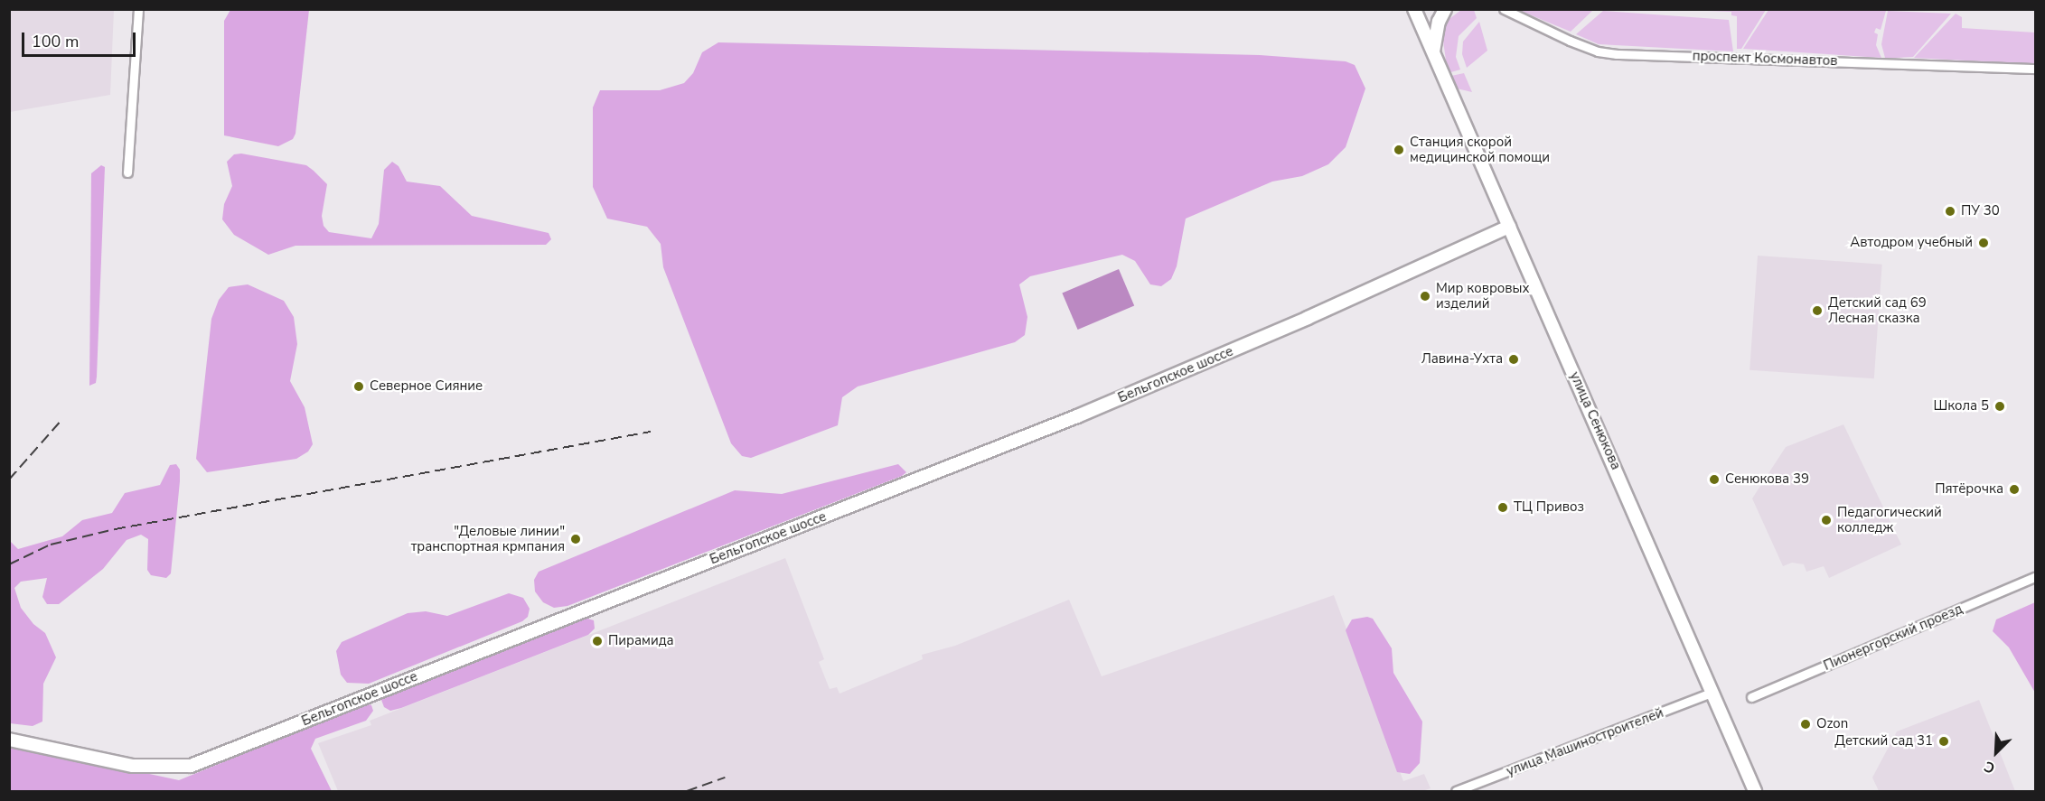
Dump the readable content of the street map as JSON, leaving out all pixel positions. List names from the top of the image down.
{
  "streets": {
    "street": [
      "проспект Космонавтов",
      "Бельгопское шоссе",
      "улица Сенюкова",
      "Пионергорский проезд",
      "улица Машиностроителей"
    ]
  },
  "crossings": [
    ["Бельгопское шоссе", "улица Сенюкова"],
    ["улица Сенюкова", "улица Машиностроителей"]
  ],
  "places": [
    "Станция скорой медицинской помощи",
    "ПУ 30",
    "Автодром учебный",
    "Мир ковровых изделий",
    "Детский сад 69 Лесная сказка",
    "Лавина-Ухта",
    "Северное Сияние",
    "Школа 5",
    "Сенюкова 39",
    "Пятёрочка",
    "ТЦ Привоз",
    "Педагогический колледж",
    "\"Деловые линии\" транспортная крмпания",
    "Пирамида",
    "Ozon",
    "Детский сад 31"
  ],
  "scale_bar": "100 m",
  "north": "bottom left"
}
